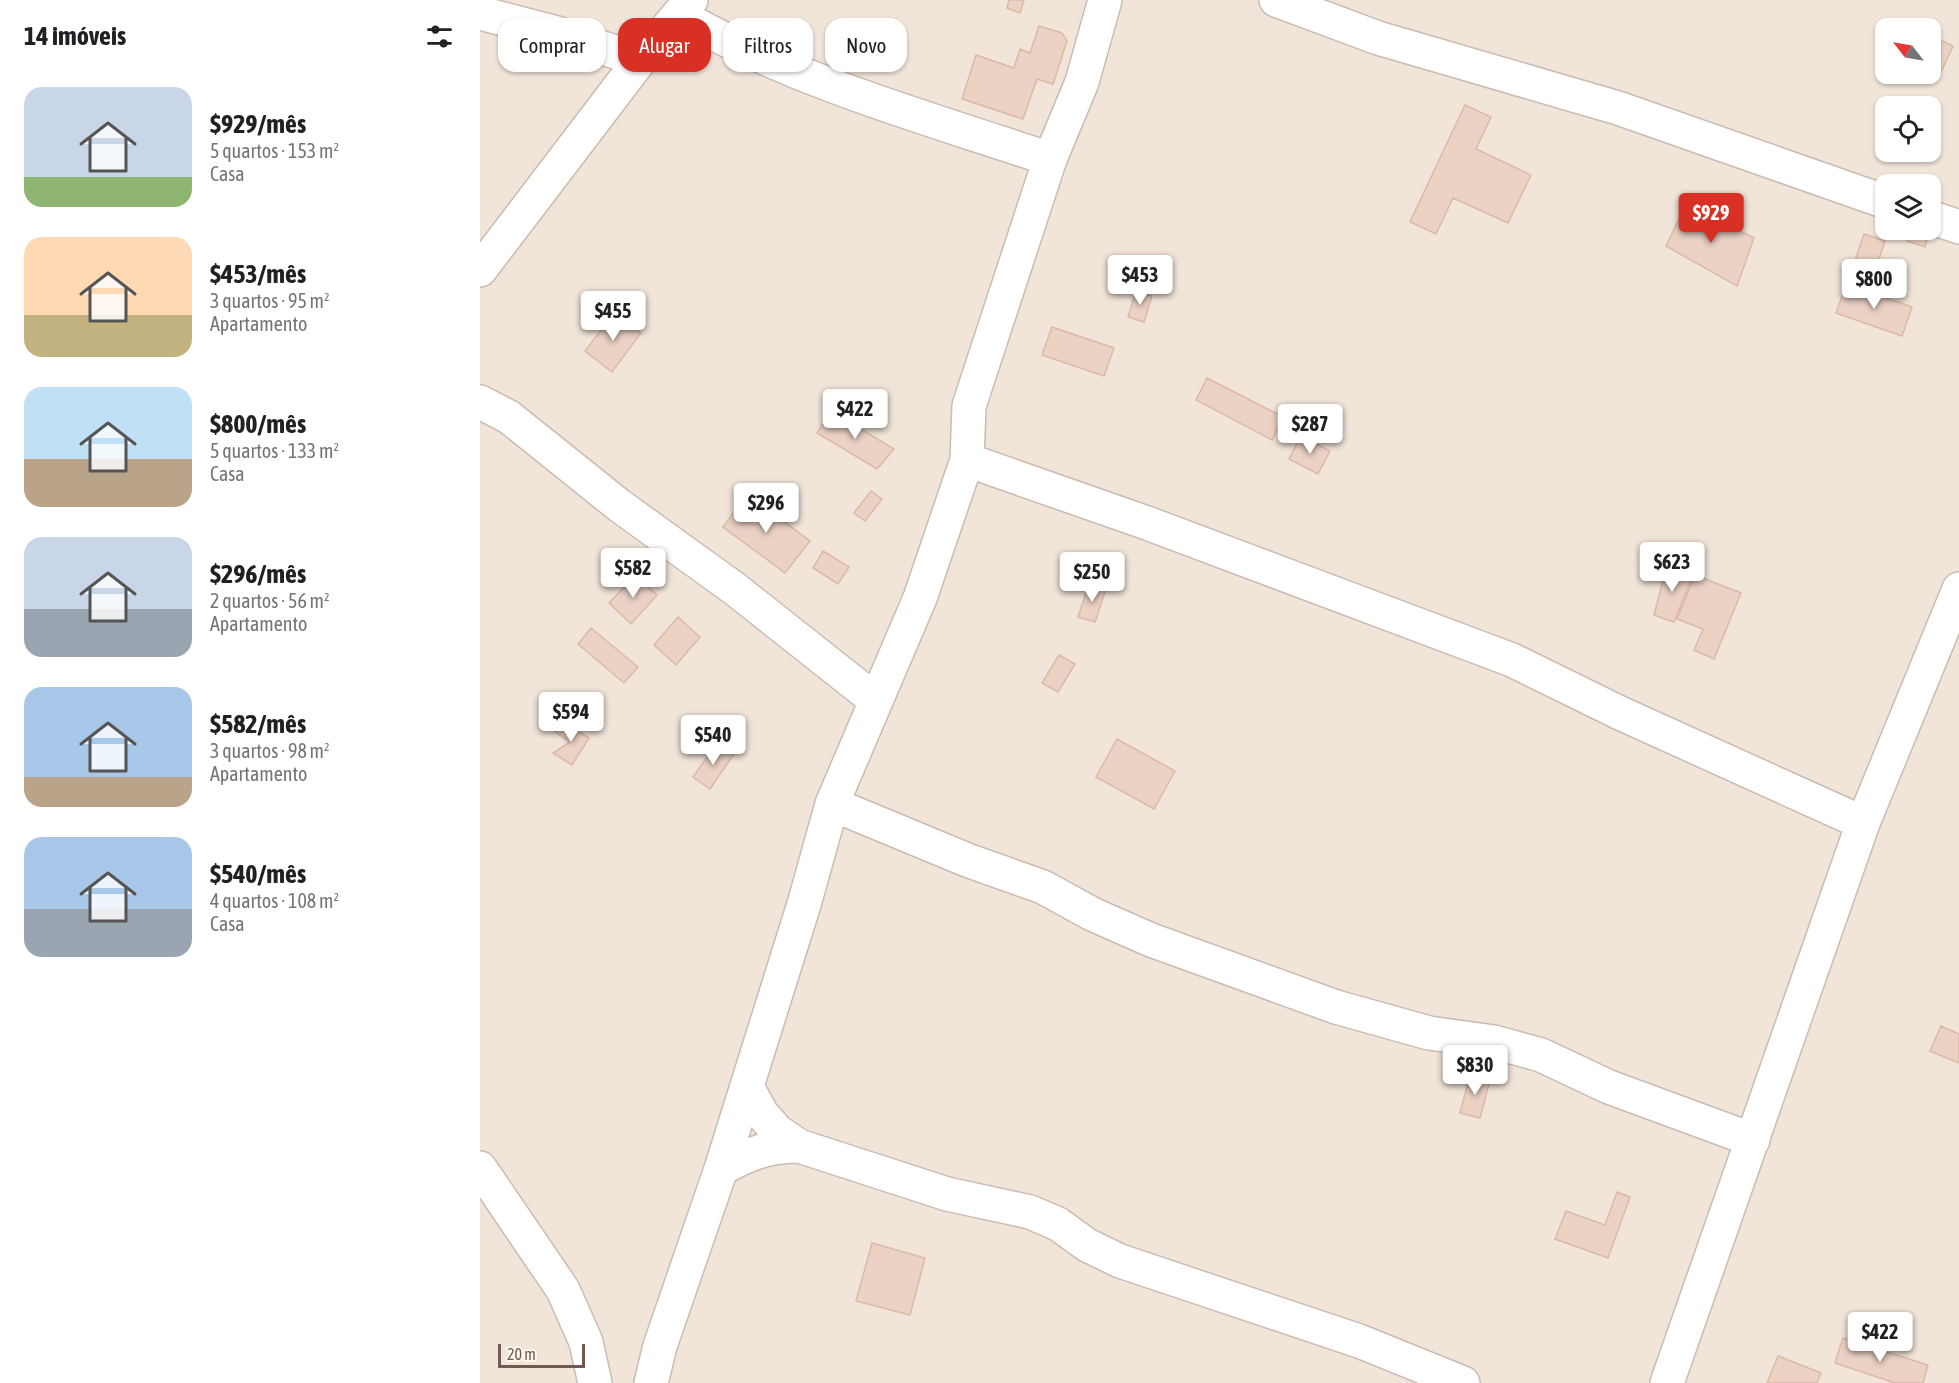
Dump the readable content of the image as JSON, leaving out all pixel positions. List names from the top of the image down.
{
  "scale_bar": "20 m",
  "north": "top left",
  "page": {
    "heading": "14 imóveis",
    "chip": [
      "Comprar",
      "Alugar",
      "Filtros",
      "Novo"
    ],
    "list": [
      {
        "name": "$929/mês",
        "note": "5 quartos · 153 m² · Casa"
      },
      {
        "name": "$453/mês",
        "note": "3 quartos · 95 m² · Apartamento"
      },
      {
        "name": "$800/mês",
        "note": "5 quartos · 133 m² · Casa"
      },
      {
        "name": "$296/mês",
        "note": "2 quartos · 56 m² · Apartamento"
      },
      {
        "name": "$582/mês",
        "note": "3 quartos · 98 m² · Apartamento"
      },
      {
        "name": "$540/mês",
        "note": "4 quartos · 108 m² · Casa"
      }
    ],
    "price": [
      "$929",
      "$453",
      "$800",
      "$455",
      "$422",
      "$287",
      "$296",
      "$623",
      "$582",
      "$250",
      "$594",
      "$540",
      "$830",
      "$422"
    ],
    "scale": "20 m"
  }
}
